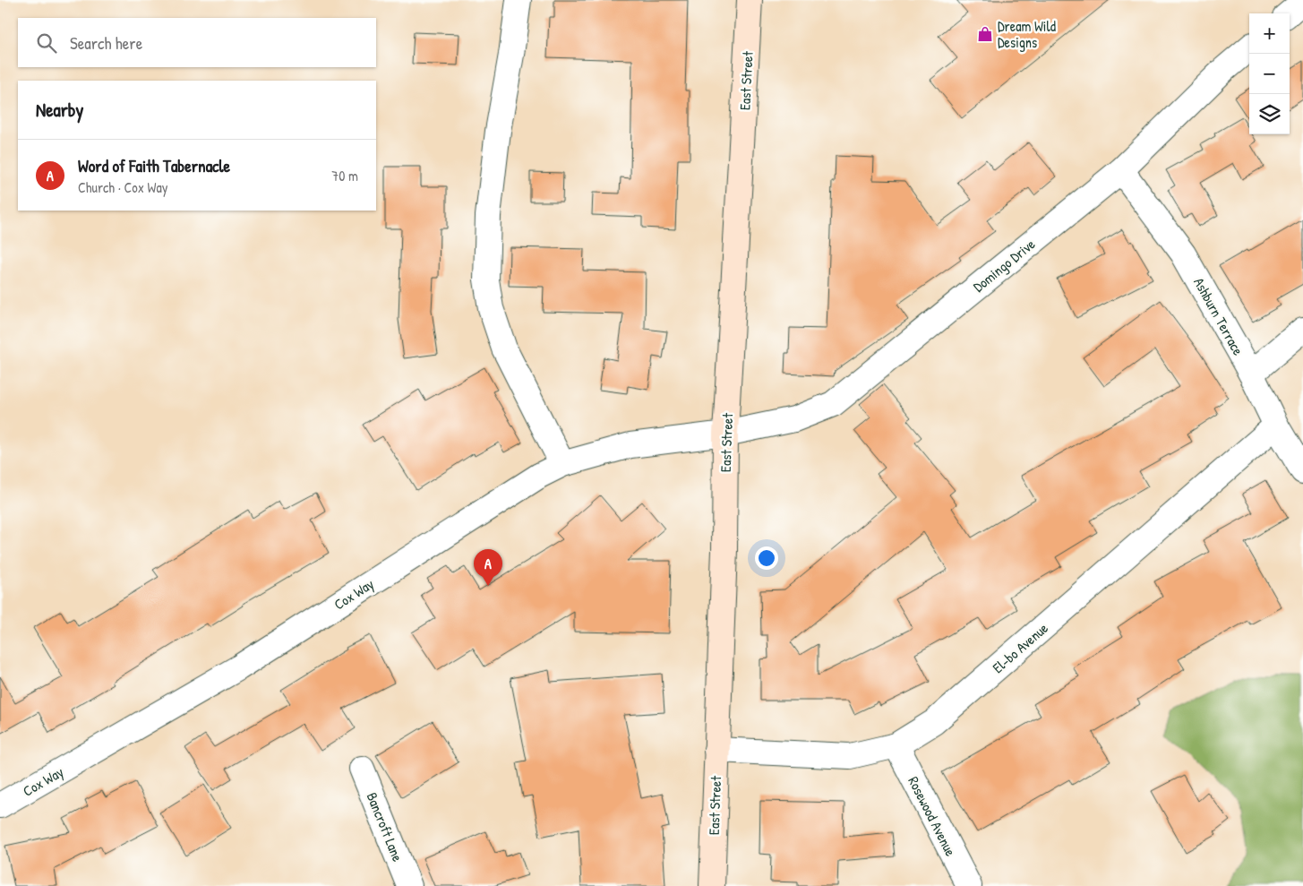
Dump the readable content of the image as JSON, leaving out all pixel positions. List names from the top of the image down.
{
  "streets": {
    "main road": ["East Street"],
    "street": [
      "Domingo Drive",
      "Ashburn Terrace",
      "Cox Way",
      "El-bo Avenue",
      "Rosewood Avenue",
      "Bancroft Lane"
    ]
  },
  "crossings": [
    ["East Street", "Domingo Drive"],
    ["East Street", "Cox Way"],
    ["East Street", "El-bo Avenue"],
    ["Domingo Drive", "Ashburn Terrace"],
    ["Domingo Drive", "Cox Way"],
    ["Ashburn Terrace", "El-bo Avenue"],
    ["El-bo Avenue", "Rosewood Avenue"]
  ],
  "places": {
    "shop": ["Dream Wild Designs"]
  },
  "page": {
    "map_buttons": ["+", "−"],
    "search": "Search here",
    "heading": "Nearby",
    "list": [
      {
        "mark": "A",
        "name": "Word of Faith Tabernacle",
        "note": "Church · Cox Way",
        "value": "70 m"
      }
    ],
    "pins": "A"
  }
}
